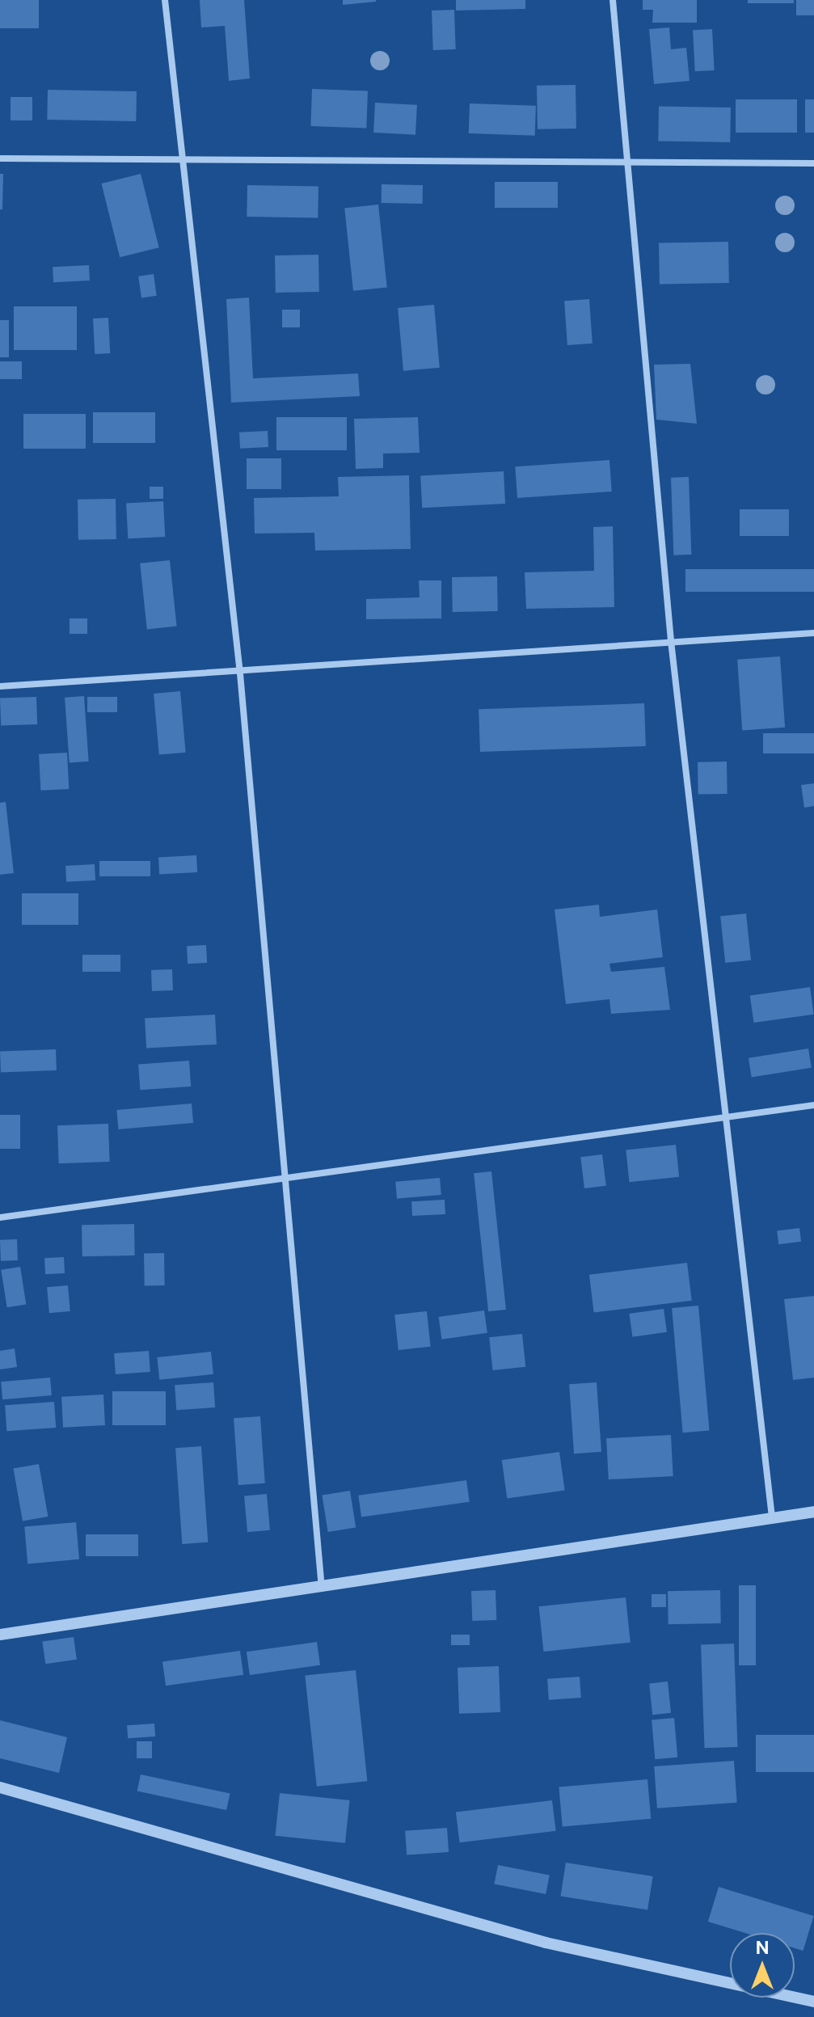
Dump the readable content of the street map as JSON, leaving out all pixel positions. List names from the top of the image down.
{
  "north": "top"
}
